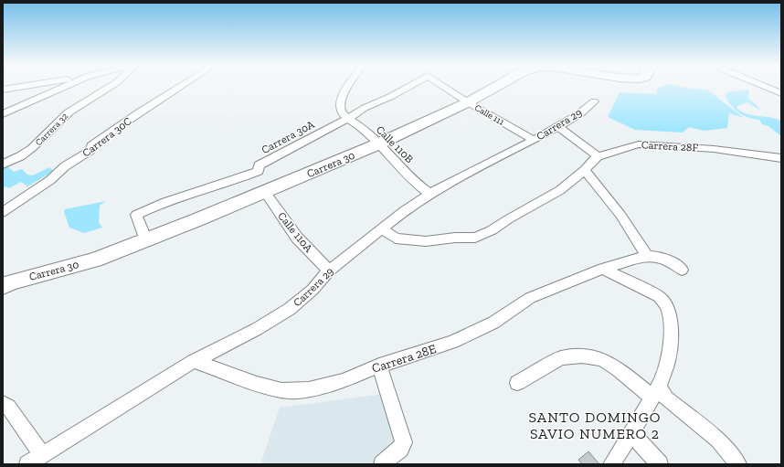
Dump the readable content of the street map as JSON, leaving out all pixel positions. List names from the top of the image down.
{
  "streets": {
    "street": [
      "Calle 111",
      "Carrera 29",
      "Carrera 32",
      "Carrera 30C",
      "Carrera 30A",
      "Calle 110B",
      "Carrera 28F",
      "Carrera 30",
      "Calle 110A",
      "Carrera 28E"
    ]
  },
  "crossings": [
    ["Calle 111", "Carrera 29"],
    ["Calle 111", "Carrera 30"],
    ["Carrera 29", "Calle 110B"],
    ["Carrera 29", "Calle 110A"],
    ["Carrera 29", "Carrera 28E"],
    ["Carrera 30A", "Calle 110B"],
    ["Carrera 30A", "Carrera 30"],
    ["Calle 110B", "Carrera 30"],
    ["Carrera 30", "Calle 110A"]
  ],
  "districts": ["SANTO DOMINGO SAVIO NUMERO 2"]
}
